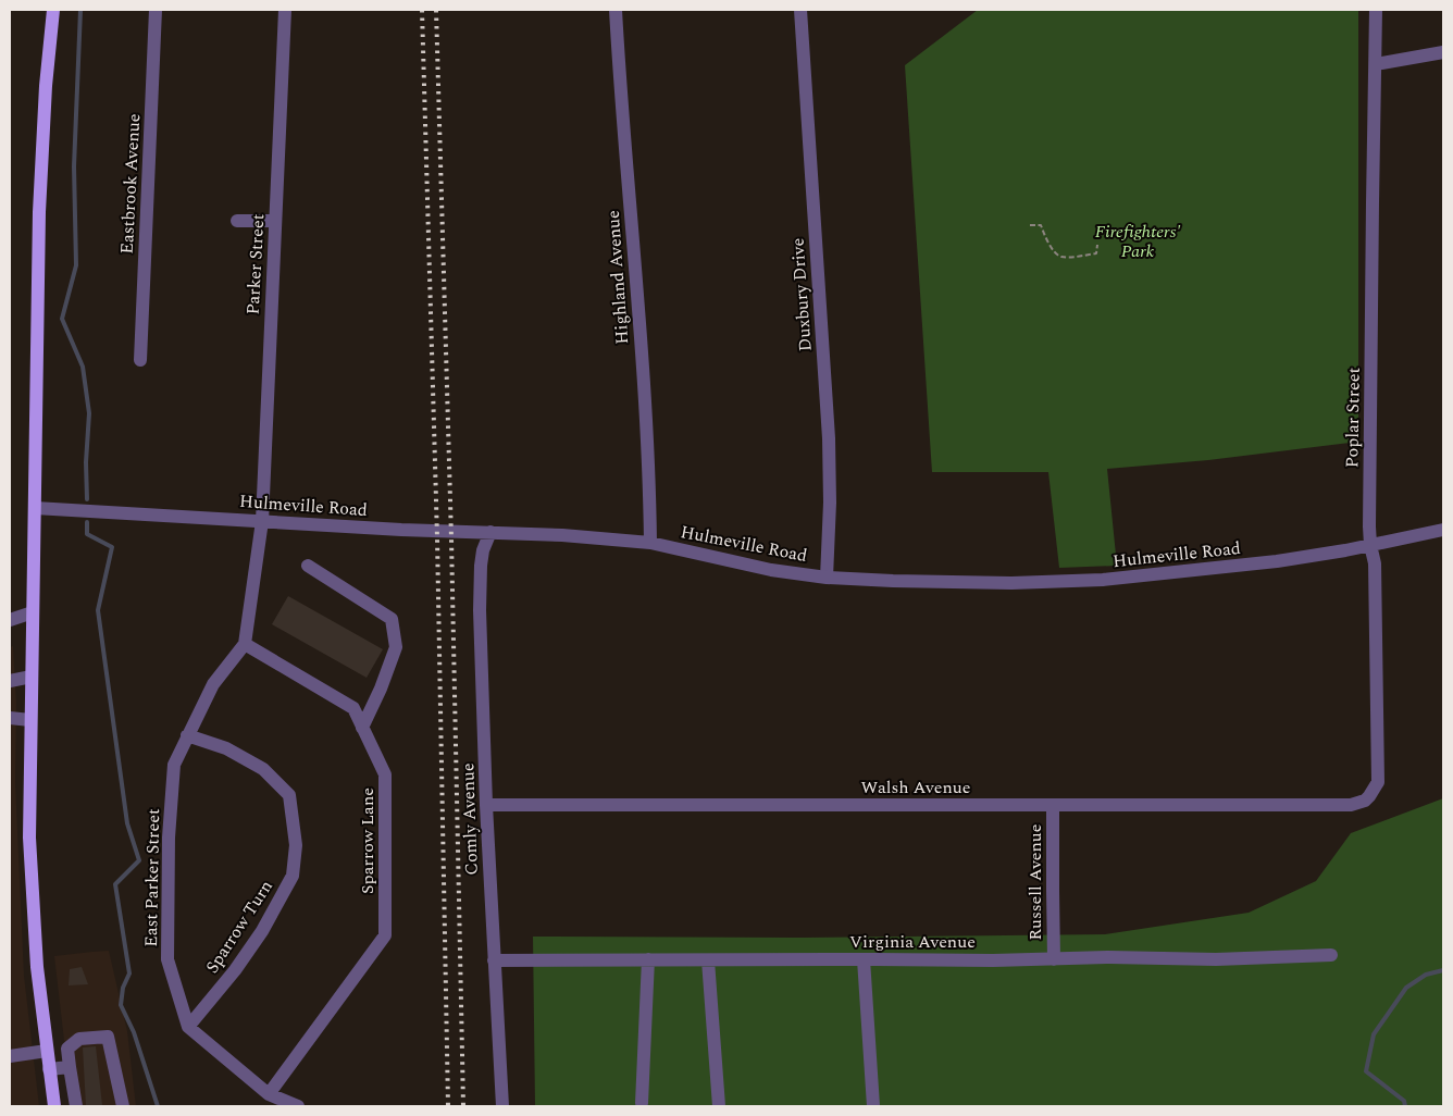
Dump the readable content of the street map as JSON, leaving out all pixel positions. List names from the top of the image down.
{
  "streets": {
    "street": [
      "Eastbrook Avenue",
      "Parker Street",
      "Highland Avenue",
      "Duxbury Drive",
      "Poplar Street",
      "Hulmeville Road",
      "Walsh Avenue",
      "Comly Avenue",
      "Sparrow Lane",
      "East Parker Street",
      "Russell Avenue",
      "Sparrow Turn",
      "Virginia Avenue"
    ]
  },
  "crossings": [
    ["Parker Street", "Hulmeville Road"],
    ["Highland Avenue", "Hulmeville Road"],
    ["Duxbury Drive", "Hulmeville Road"],
    ["Poplar Street", "Hulmeville Road"],
    ["Poplar Street", "Walsh Avenue"],
    ["Hulmeville Road", "Comly Avenue"],
    ["Walsh Avenue", "Comly Avenue"],
    ["Walsh Avenue", "Russell Avenue"],
    ["Comly Avenue", "Virginia Avenue"],
    ["Sparrow Lane", "East Parker Street"],
    ["East Parker Street", "Sparrow Turn"],
    ["Russell Avenue", "Virginia Avenue"]
  ],
  "parks": ["Firefighters' Park"]
}
